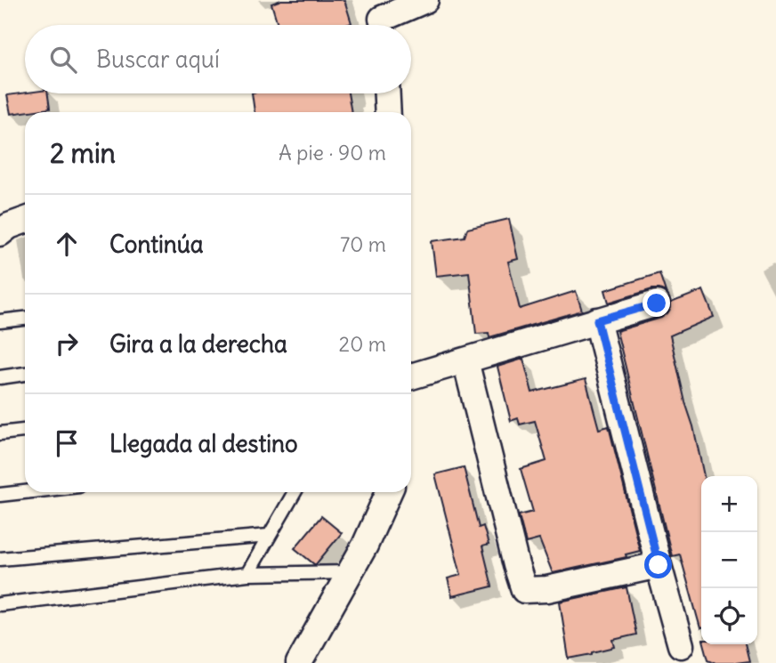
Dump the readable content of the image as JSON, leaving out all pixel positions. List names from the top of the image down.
{
  "page": {
    "search": "Buscar aquí",
    "heading": ["2 min", "A pie · 90 m"],
    "list": [
      ["Continúa", "70 m"],
      ["Gira a la derecha", "20 m"],
      "Llegada al destino"
    ],
    "map_buttons": ["+", "−"]
  }
}
